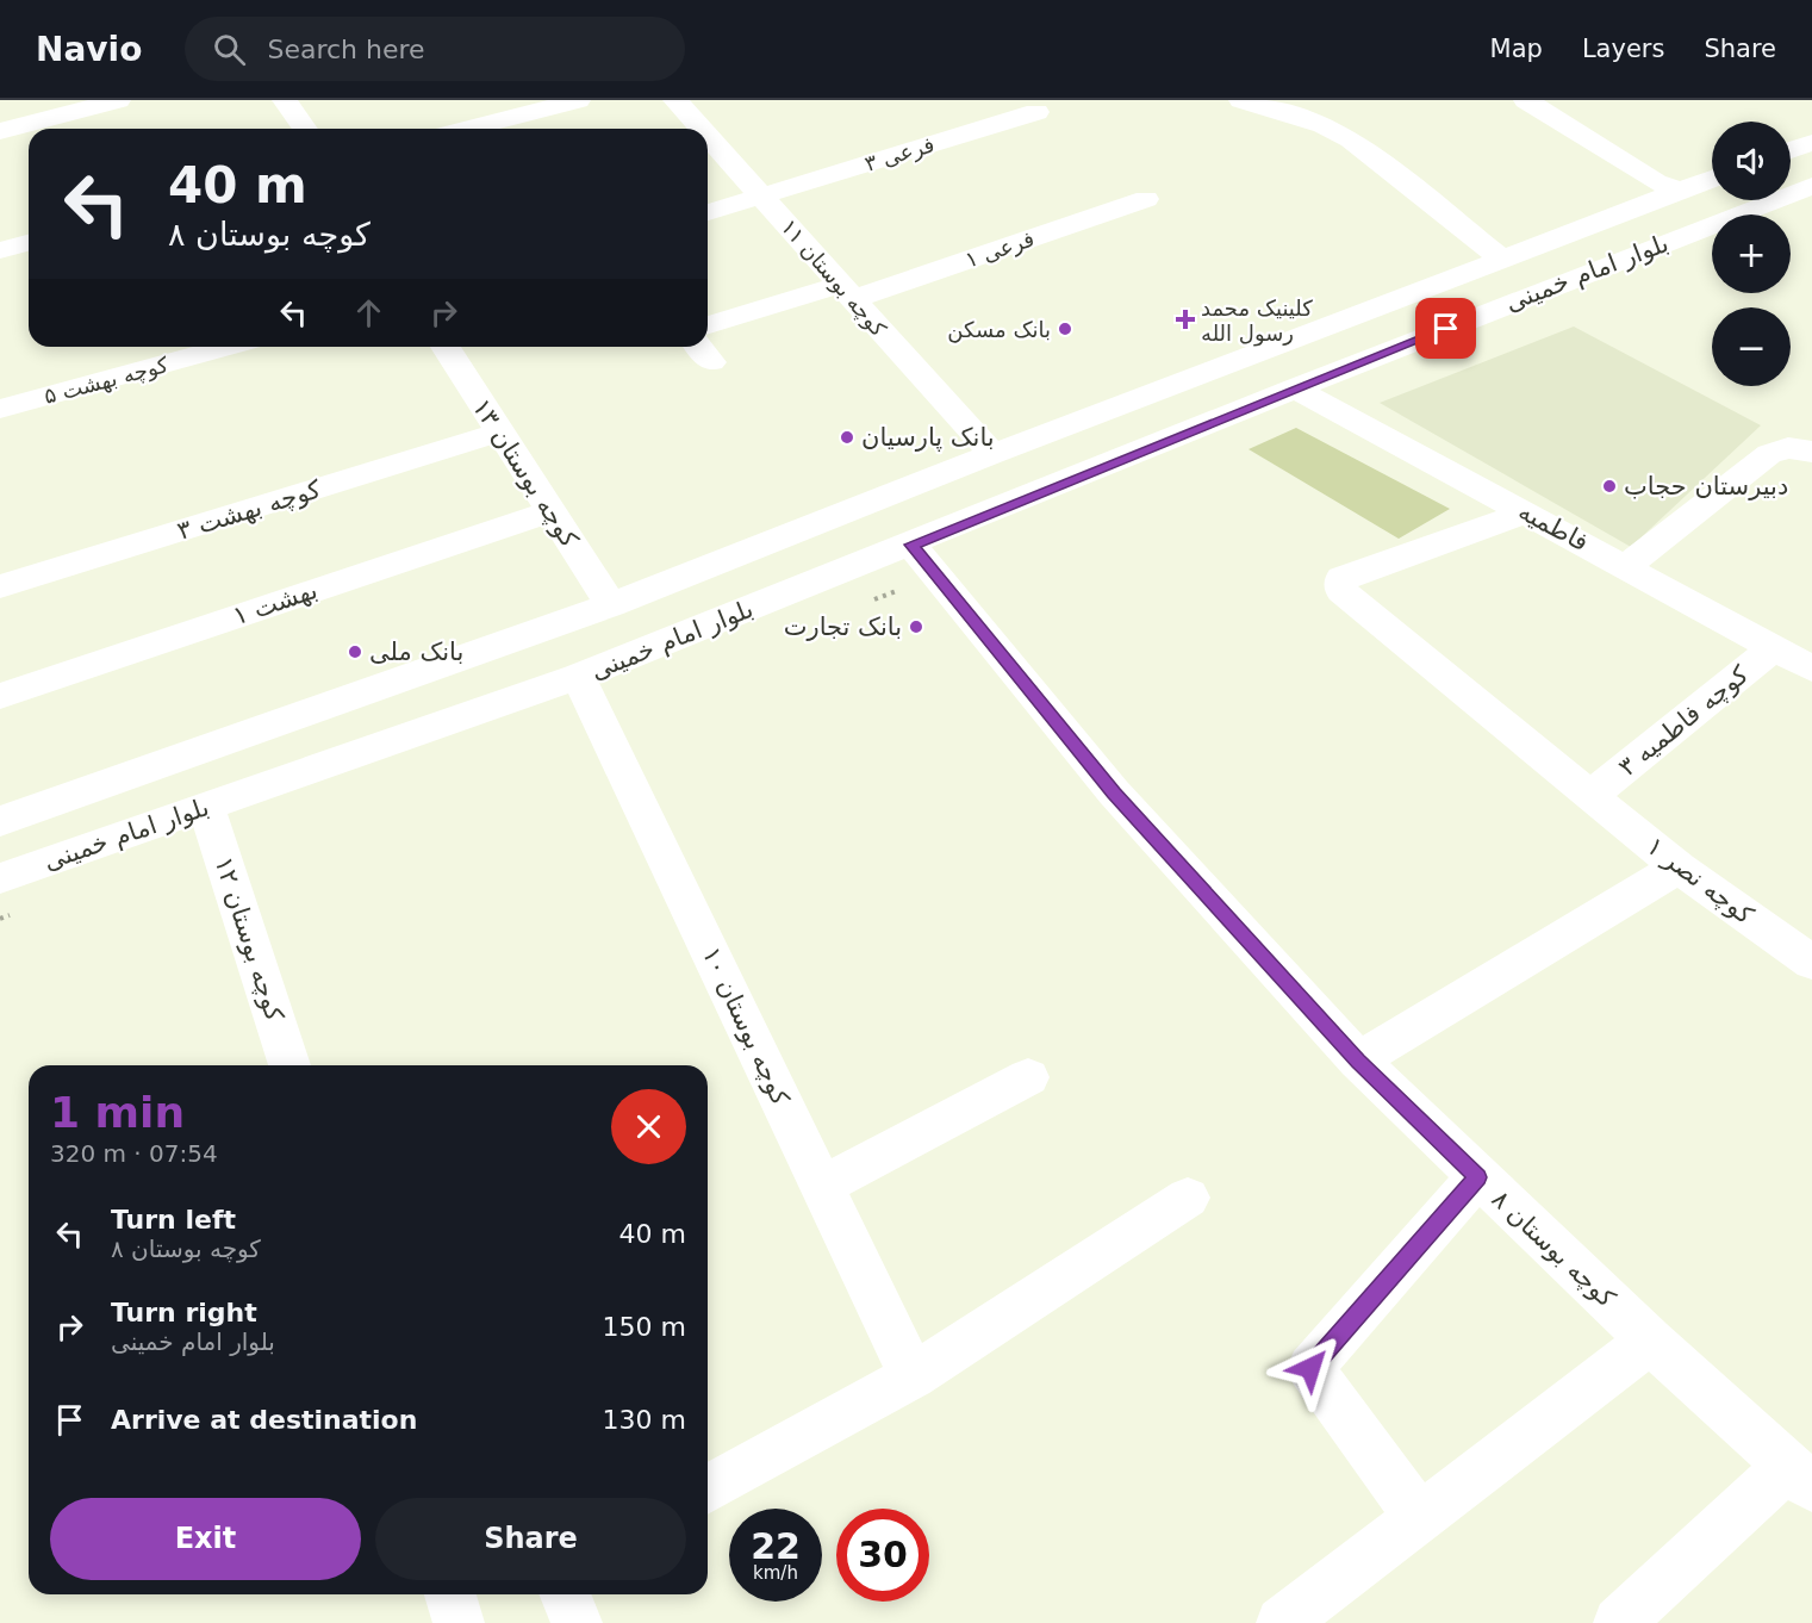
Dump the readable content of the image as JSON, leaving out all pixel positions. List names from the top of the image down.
{
  "streets": {
    "street": [
      "فرعی ۳",
      "فرعی ۱",
      "بلوار امام خمینی",
      "کوچه بوستان ۱۱",
      "کوچه بهشت ۵",
      "کوچه بوستان ۱۳",
      "کوچه بهشت ۳",
      "فاطمیه",
      "بهشت ۱",
      "کوچه فاطمیه ۳",
      "کوچه نصر ۱",
      "کوچه بوستان ۱۲",
      "کوچه بوستان ۱۰",
      "کوچه بوستان ۸"
    ]
  },
  "crossings": [
    ["فرعی ۳", "کوچه بوستان ۱۱"],
    ["فرعی ۱", "کوچه بوستان ۱۱"],
    ["بلوار امام خمینی", "کوچه بوستان ۱۱"],
    ["بلوار امام خمینی", "کوچه بوستان ۱۳"],
    ["بلوار امام خمینی", "فاطمیه"],
    ["بلوار امام خمینی", "کوچه بوستان ۱۲"],
    ["بلوار امام خمینی", "کوچه بوستان ۱۰"],
    ["بلوار امام خمینی", "کوچه بوستان ۸"],
    ["کوچه بوستان ۱۳", "کوچه بهشت ۳"],
    ["کوچه بوستان ۱۳", "بهشت ۱"],
    ["فاطمیه", "کوچه فاطمیه ۳"],
    ["فاطمیه", "کوچه نصر ۱"],
    ["کوچه فاطمیه ۳", "کوچه نصر ۱"]
  ],
  "places": {
    "health": ["کلینیک محمد رسول الله"],
    "other": [
      "بانک مسکن",
      "بانک پارسیان",
      "دبیرستان حجاب",
      "بانک تجارت",
      "بانک ملی"
    ]
  },
  "page": {
    "header": "Navio",
    "search": "Search here",
    "nav": ["Map", "Layers", "Share"],
    "map_buttons": ["+", "−"],
    "turn": ["40 m", "کوچه بوستان ۸"],
    "heading": ["1 min", "320 m · 07:54"],
    "list": [
      {
        "name": "Turn left",
        "note": "کوچه بوستان ۸",
        "value": "40 m"
      },
      {
        "name": "Turn right",
        "note": "بلوار امام خمینی",
        "value": "150 m"
      },
      {
        "name": "Arrive at destination",
        "value": "130 m"
      }
    ],
    "buttons": ["Exit", "Share"],
    "speed": "22 km/h",
    "limit": "30"
  }
}
